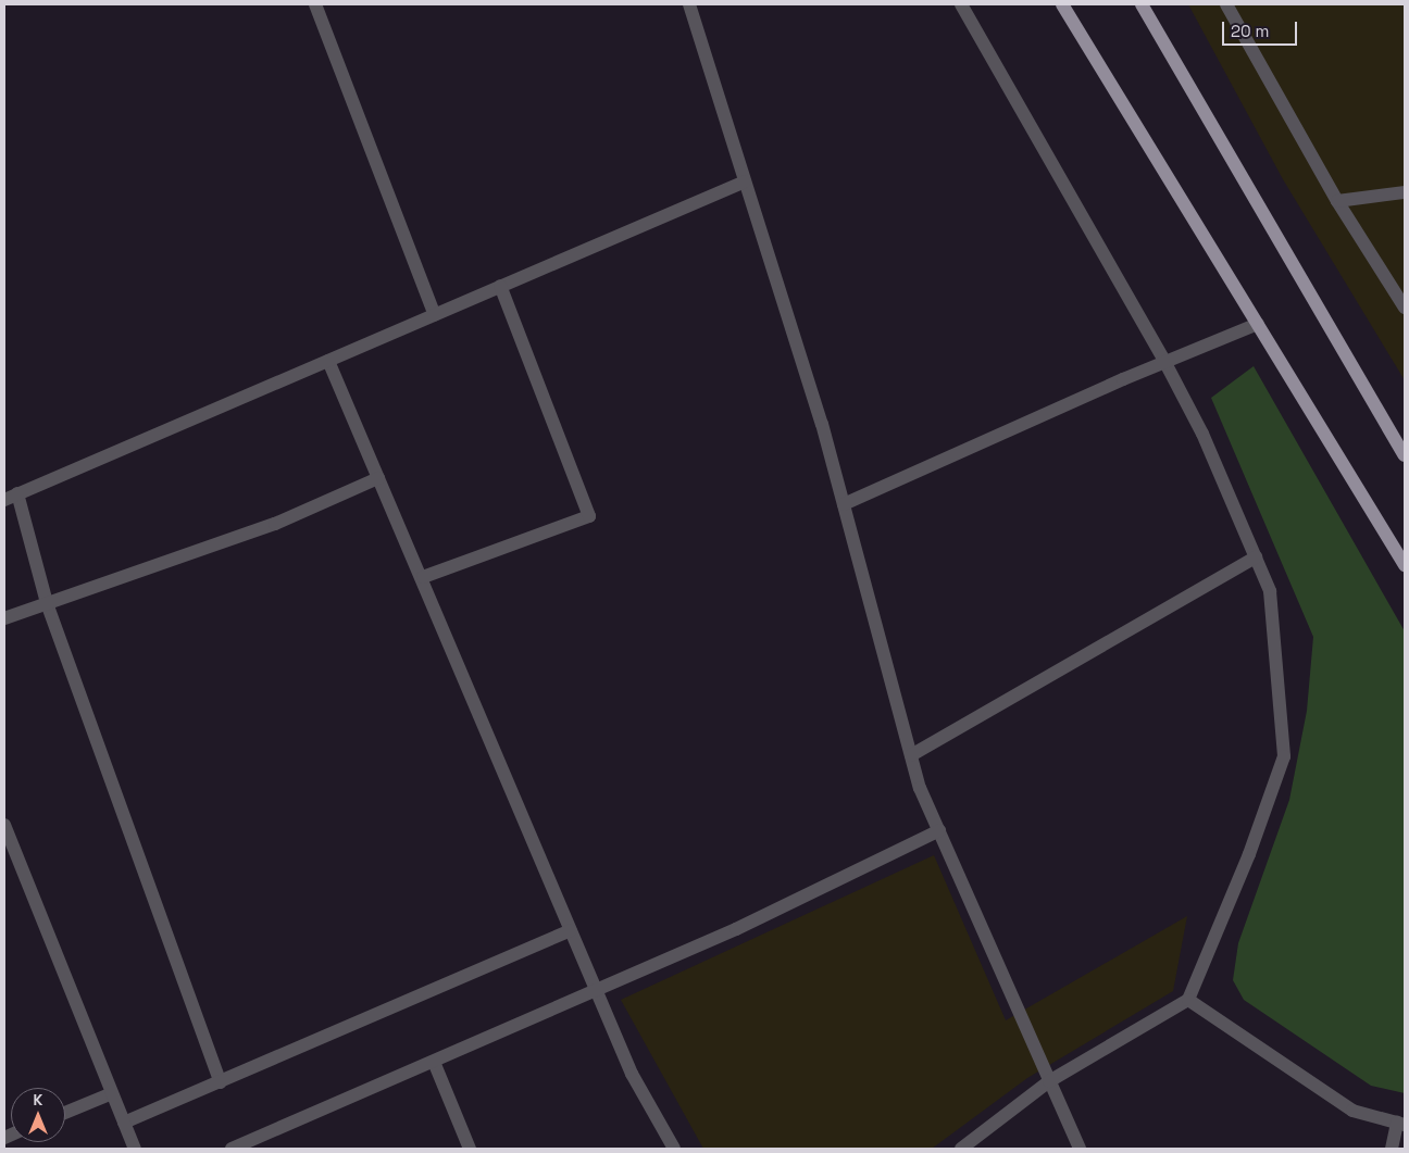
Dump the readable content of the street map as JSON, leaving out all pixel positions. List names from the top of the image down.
{
  "scale_bar": "20 m",
  "north": "top"
}
